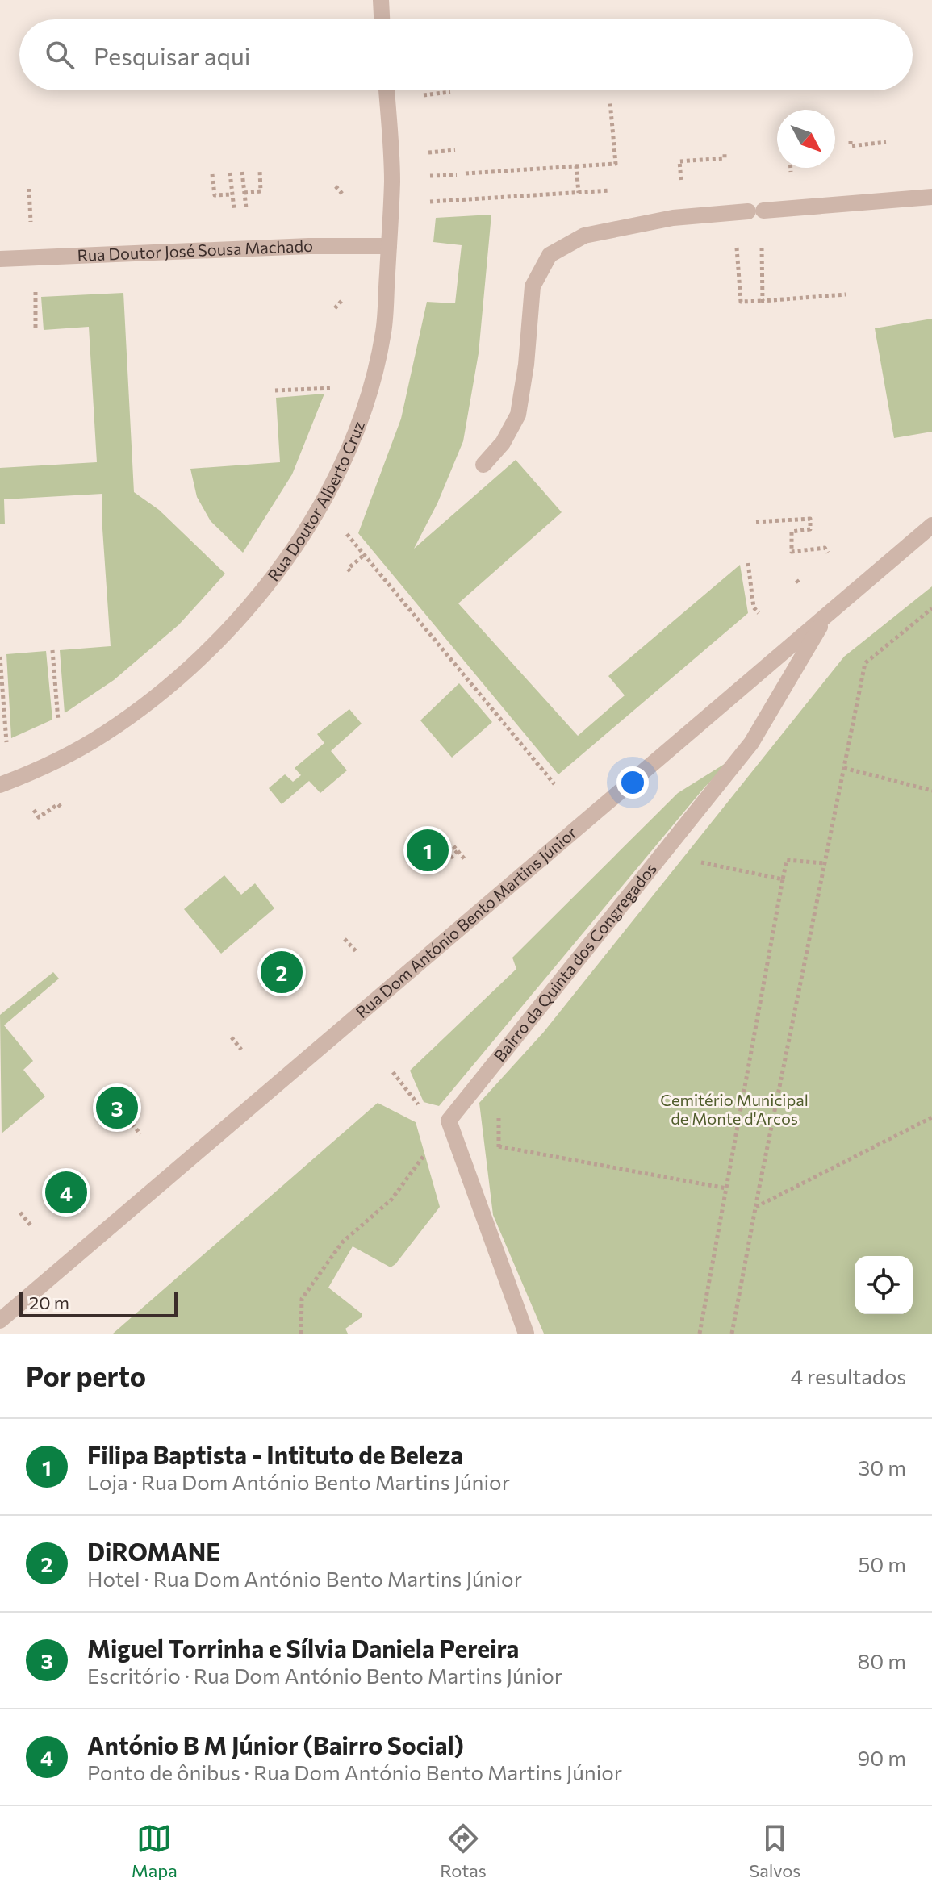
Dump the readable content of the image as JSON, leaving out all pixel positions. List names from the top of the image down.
{
  "streets": {
    "street": [
      "Rua Doutor José Sousa Machado",
      "Rua Doutor Alberto Cruz",
      "Rua Dom António Bento Martins Júnior",
      "Bairro da Quinta dos Congregados"
    ]
  },
  "crossings": [
    ["Rua Doutor José Sousa Machado", "Rua Doutor Alberto Cruz"],
    ["Rua Dom António Bento Martins Júnior", "Bairro da Quinta dos Congregados"]
  ],
  "parks": ["Cemitério Municipal de Monte d'Arcos"],
  "scale_bar": "20 m",
  "north": "bottom right",
  "page": {
    "search": "Pesquisar aqui",
    "pins": [
      "1",
      "2",
      "3",
      "4"
    ],
    "scale": "20 m",
    "heading": ["Por perto", "4 resultados"],
    "list": [
      {
        "mark": "1",
        "name": "Filipa Baptista - Intituto de Beleza",
        "note": "Loja · Rua Dom António Bento Martins Júnior",
        "value": "30 m"
      },
      {
        "mark": "2",
        "name": "DiROMANE",
        "note": "Hotel · Rua Dom António Bento Martins Júnior",
        "value": "50 m"
      },
      {
        "mark": "3",
        "name": "Miguel Torrinha e Sílvia Daniela Pereira",
        "note": "Escritório · Rua Dom António Bento Martins Júnior",
        "value": "80 m"
      },
      {
        "mark": "4",
        "name": "António B M Júnior (Bairro Social)",
        "note": "Ponto de ônibus · Rua Dom António Bento Martins Júnior",
        "value": "90 m"
      }
    ],
    "nav": ["Mapa", "Rotas", "Salvos"]
  }
}
